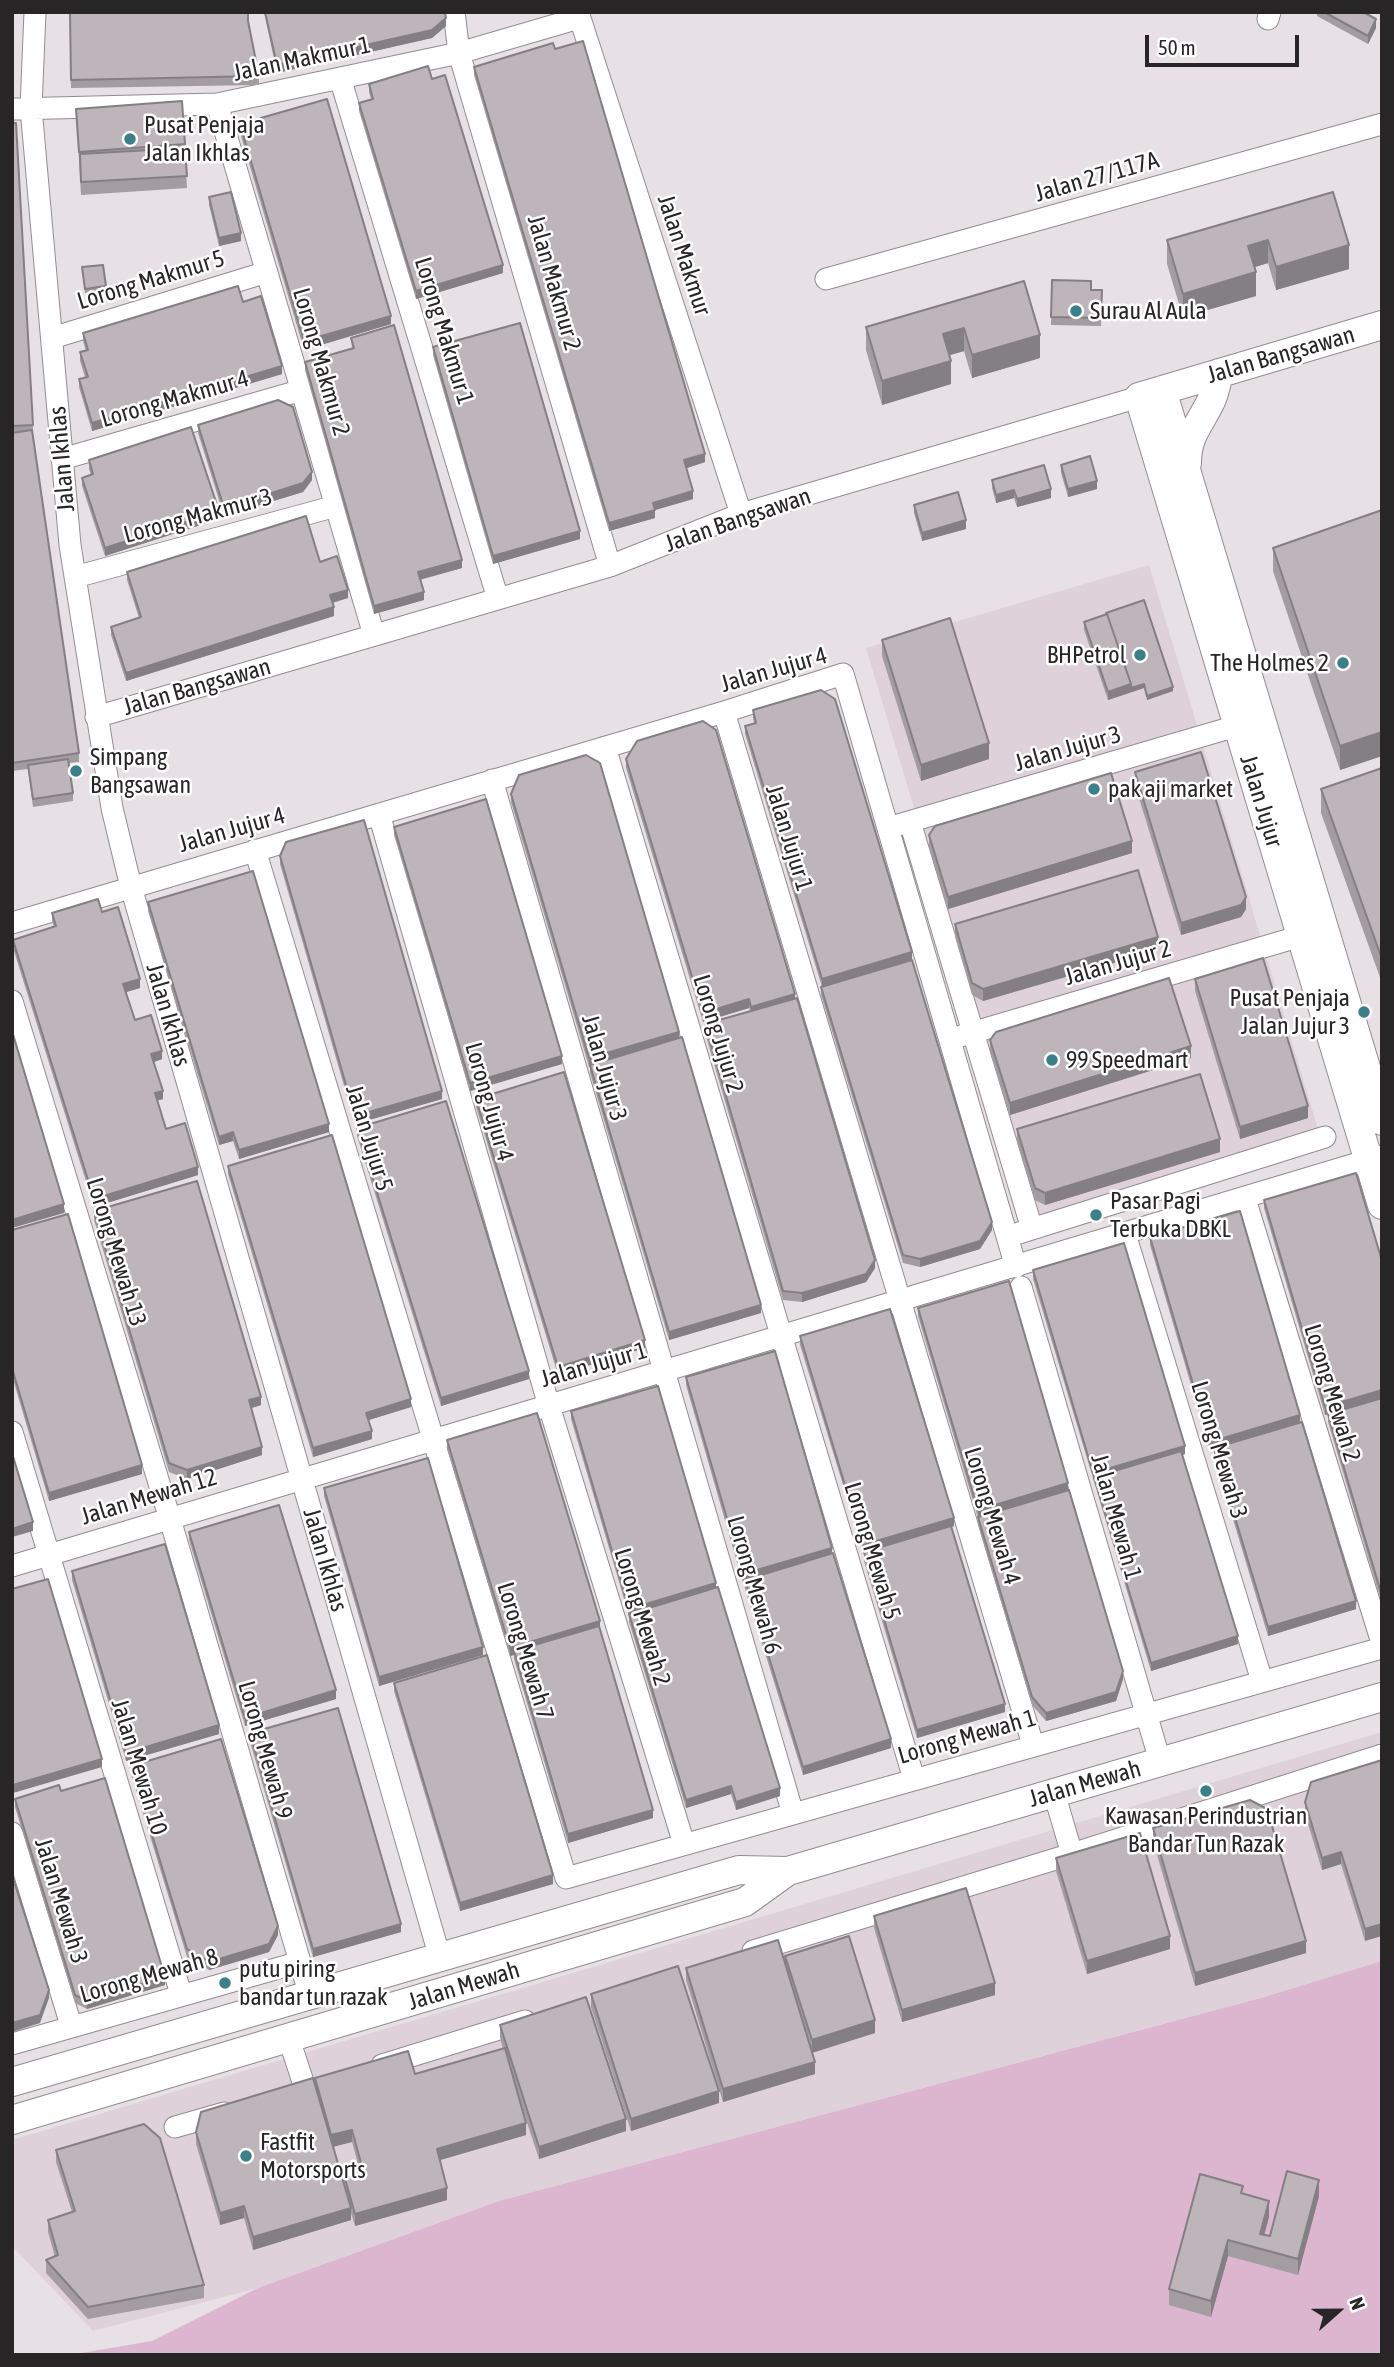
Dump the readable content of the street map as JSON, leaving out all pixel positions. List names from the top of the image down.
{
  "streets": {
    "street": [
      "Jalan Makmur 1",
      "Jalan 27/117A",
      "Jalan Makmur",
      "Lorong Makmur 5",
      "Jalan Makmur 2",
      "Lorong Makmur 1",
      "Jalan Bangsawan",
      "Lorong Makmur 2",
      "Lorong Makmur 4",
      "Jalan Ikhlas",
      "Lorong Makmur 3",
      "Jalan Jujur 4",
      "Jalan Jujur 3",
      "Jalan Jujur",
      "Jalan Jujur 1",
      "Jalan Jujur 2",
      "Lorong Jujur 2",
      "Lorong Jujur 4",
      "Jalan Jujur 5",
      "Lorong Mewah 13",
      "Lorong Mewah 2",
      "Lorong Mewah 3",
      "Jalan Mewah 12",
      "Lorong Mewah 4",
      "Jalan Mewah 1",
      "Lorong Mewah 5",
      "Lorong Mewah 6",
      "Lorong Mewah 7",
      "Lorong Mewah 1",
      "Lorong Mewah 9",
      "Jalan Mewah 10",
      "Jalan Mewah",
      "Jalan Mewah 3",
      "Lorong Mewah 8"
    ]
  },
  "crossings": [
    ["Jalan Makmur 1", "Jalan Makmur"],
    ["Jalan Makmur 1", "Jalan Makmur 2"],
    ["Jalan Makmur 1", "Lorong Makmur 1"],
    ["Jalan Makmur 1", "Lorong Makmur 2"],
    ["Jalan Makmur 1", "Jalan Ikhlas"],
    ["Jalan Makmur", "Jalan Bangsawan"],
    ["Lorong Makmur 5", "Lorong Makmur 2"],
    ["Lorong Makmur 5", "Jalan Ikhlas"],
    ["Jalan Makmur 2", "Jalan Bangsawan"],
    ["Lorong Makmur 1", "Jalan Bangsawan"],
    ["Jalan Bangsawan", "Lorong Makmur 2"],
    ["Jalan Bangsawan", "Jalan Ikhlas"],
    ["Jalan Bangsawan", "Jalan Jujur"],
    ["Lorong Makmur 2", "Lorong Makmur 4"],
    ["Lorong Makmur 2", "Lorong Makmur 3"],
    ["Lorong Makmur 4", "Jalan Ikhlas"],
    ["Jalan Ikhlas", "Lorong Makmur 3"],
    ["Jalan Ikhlas", "Jalan Jujur 4"],
    ["Jalan Ikhlas", "Jalan Jujur 1"],
    ["Jalan Ikhlas", "Jalan Mewah 12"],
    ["Jalan Ikhlas", "Jalan Mewah"],
    ["Jalan Jujur 4", "Jalan Jujur 3"],
    ["Jalan Jujur 4", "Jalan Jujur 1"],
    ["Jalan Jujur 4", "Jalan Jujur 2"],
    ["Jalan Jujur 4", "Lorong Jujur 2"],
    ["Jalan Jujur 4", "Lorong Jujur 4"],
    ["Jalan Jujur 4", "Jalan Jujur 5"],
    ["Jalan Jujur 4", "Jalan Mewah 1"],
    ["Jalan Jujur 3", "Jalan Jujur"],
    ["Jalan Jujur 3", "Jalan Jujur 1"],
    ["Jalan Jujur 3", "Lorong Mewah 6"],
    ["Jalan Jujur", "Jalan Jujur 1"],
    ["Jalan Jujur", "Jalan Jujur 2"],
    ["Jalan Jujur 1", "Lorong Jujur 2"],
    ["Jalan Jujur 1", "Lorong Jujur 4"],
    ["Jalan Jujur 1", "Jalan Jujur 5"],
    ["Jalan Jujur 1", "Lorong Mewah 2"],
    ["Jalan Jujur 1", "Lorong Mewah 3"],
    ["Jalan Jujur 1", "Jalan Mewah 12"],
    ["Jalan Jujur 1", "Lorong Mewah 4"],
    ["Jalan Jujur 1", "Jalan Mewah 1"],
    ["Jalan Jujur 1", "Lorong Mewah 5"],
    ["Jalan Jujur 1", "Lorong Mewah 6"],
    ["Jalan Jujur 1", "Lorong Mewah 7"],
    ["Lorong Jujur 2", "Lorong Mewah 5"],
    ["Lorong Jujur 4", "Lorong Mewah 2"],
    ["Jalan Jujur 5", "Lorong Mewah 7"],
    ["Lorong Mewah 13", "Jalan Mewah 12"],
    ["Lorong Mewah 13", "Lorong Mewah 9"],
    ["Lorong Mewah 2", "Lorong Mewah 1"],
    ["Lorong Mewah 3", "Lorong Mewah 1"],
    ["Jalan Mewah 12", "Lorong Mewah 9"],
    ["Jalan Mewah 12", "Jalan Mewah 10"],
    ["Lorong Mewah 4", "Lorong Mewah 1"],
    ["Jalan Mewah 1", "Lorong Mewah 1"],
    ["Jalan Mewah 1", "Jalan Mewah"],
    ["Lorong Mewah 5", "Lorong Mewah 1"],
    ["Lorong Mewah 6", "Lorong Mewah 1"],
    ["Lorong Mewah 7", "Lorong Mewah 1"],
    ["Lorong Mewah 9", "Jalan Mewah"],
    ["Lorong Mewah 9", "Lorong Mewah 8"],
    ["Jalan Mewah 10", "Lorong Mewah 8"],
    ["Jalan Mewah 3", "Lorong Mewah 8"]
  ],
  "places": [
    "Pusat Penjaja Jalan Ikhlas",
    "Surau Al Aula",
    "BHPetrol",
    "The Holmes 2",
    "Simpang Bangsawan",
    "pak aji market",
    "Pusat Penjaja Jalan Jujur 3",
    "99 Speedmart",
    "Pasar Pagi Terbuka DBKL",
    "Kawasan Perindustrian Bandar Tun Razak",
    "putu piring bandar tun razak",
    "Fastfit Motorsports"
  ],
  "scale_bar": "50 m",
  "north": "right"
}
